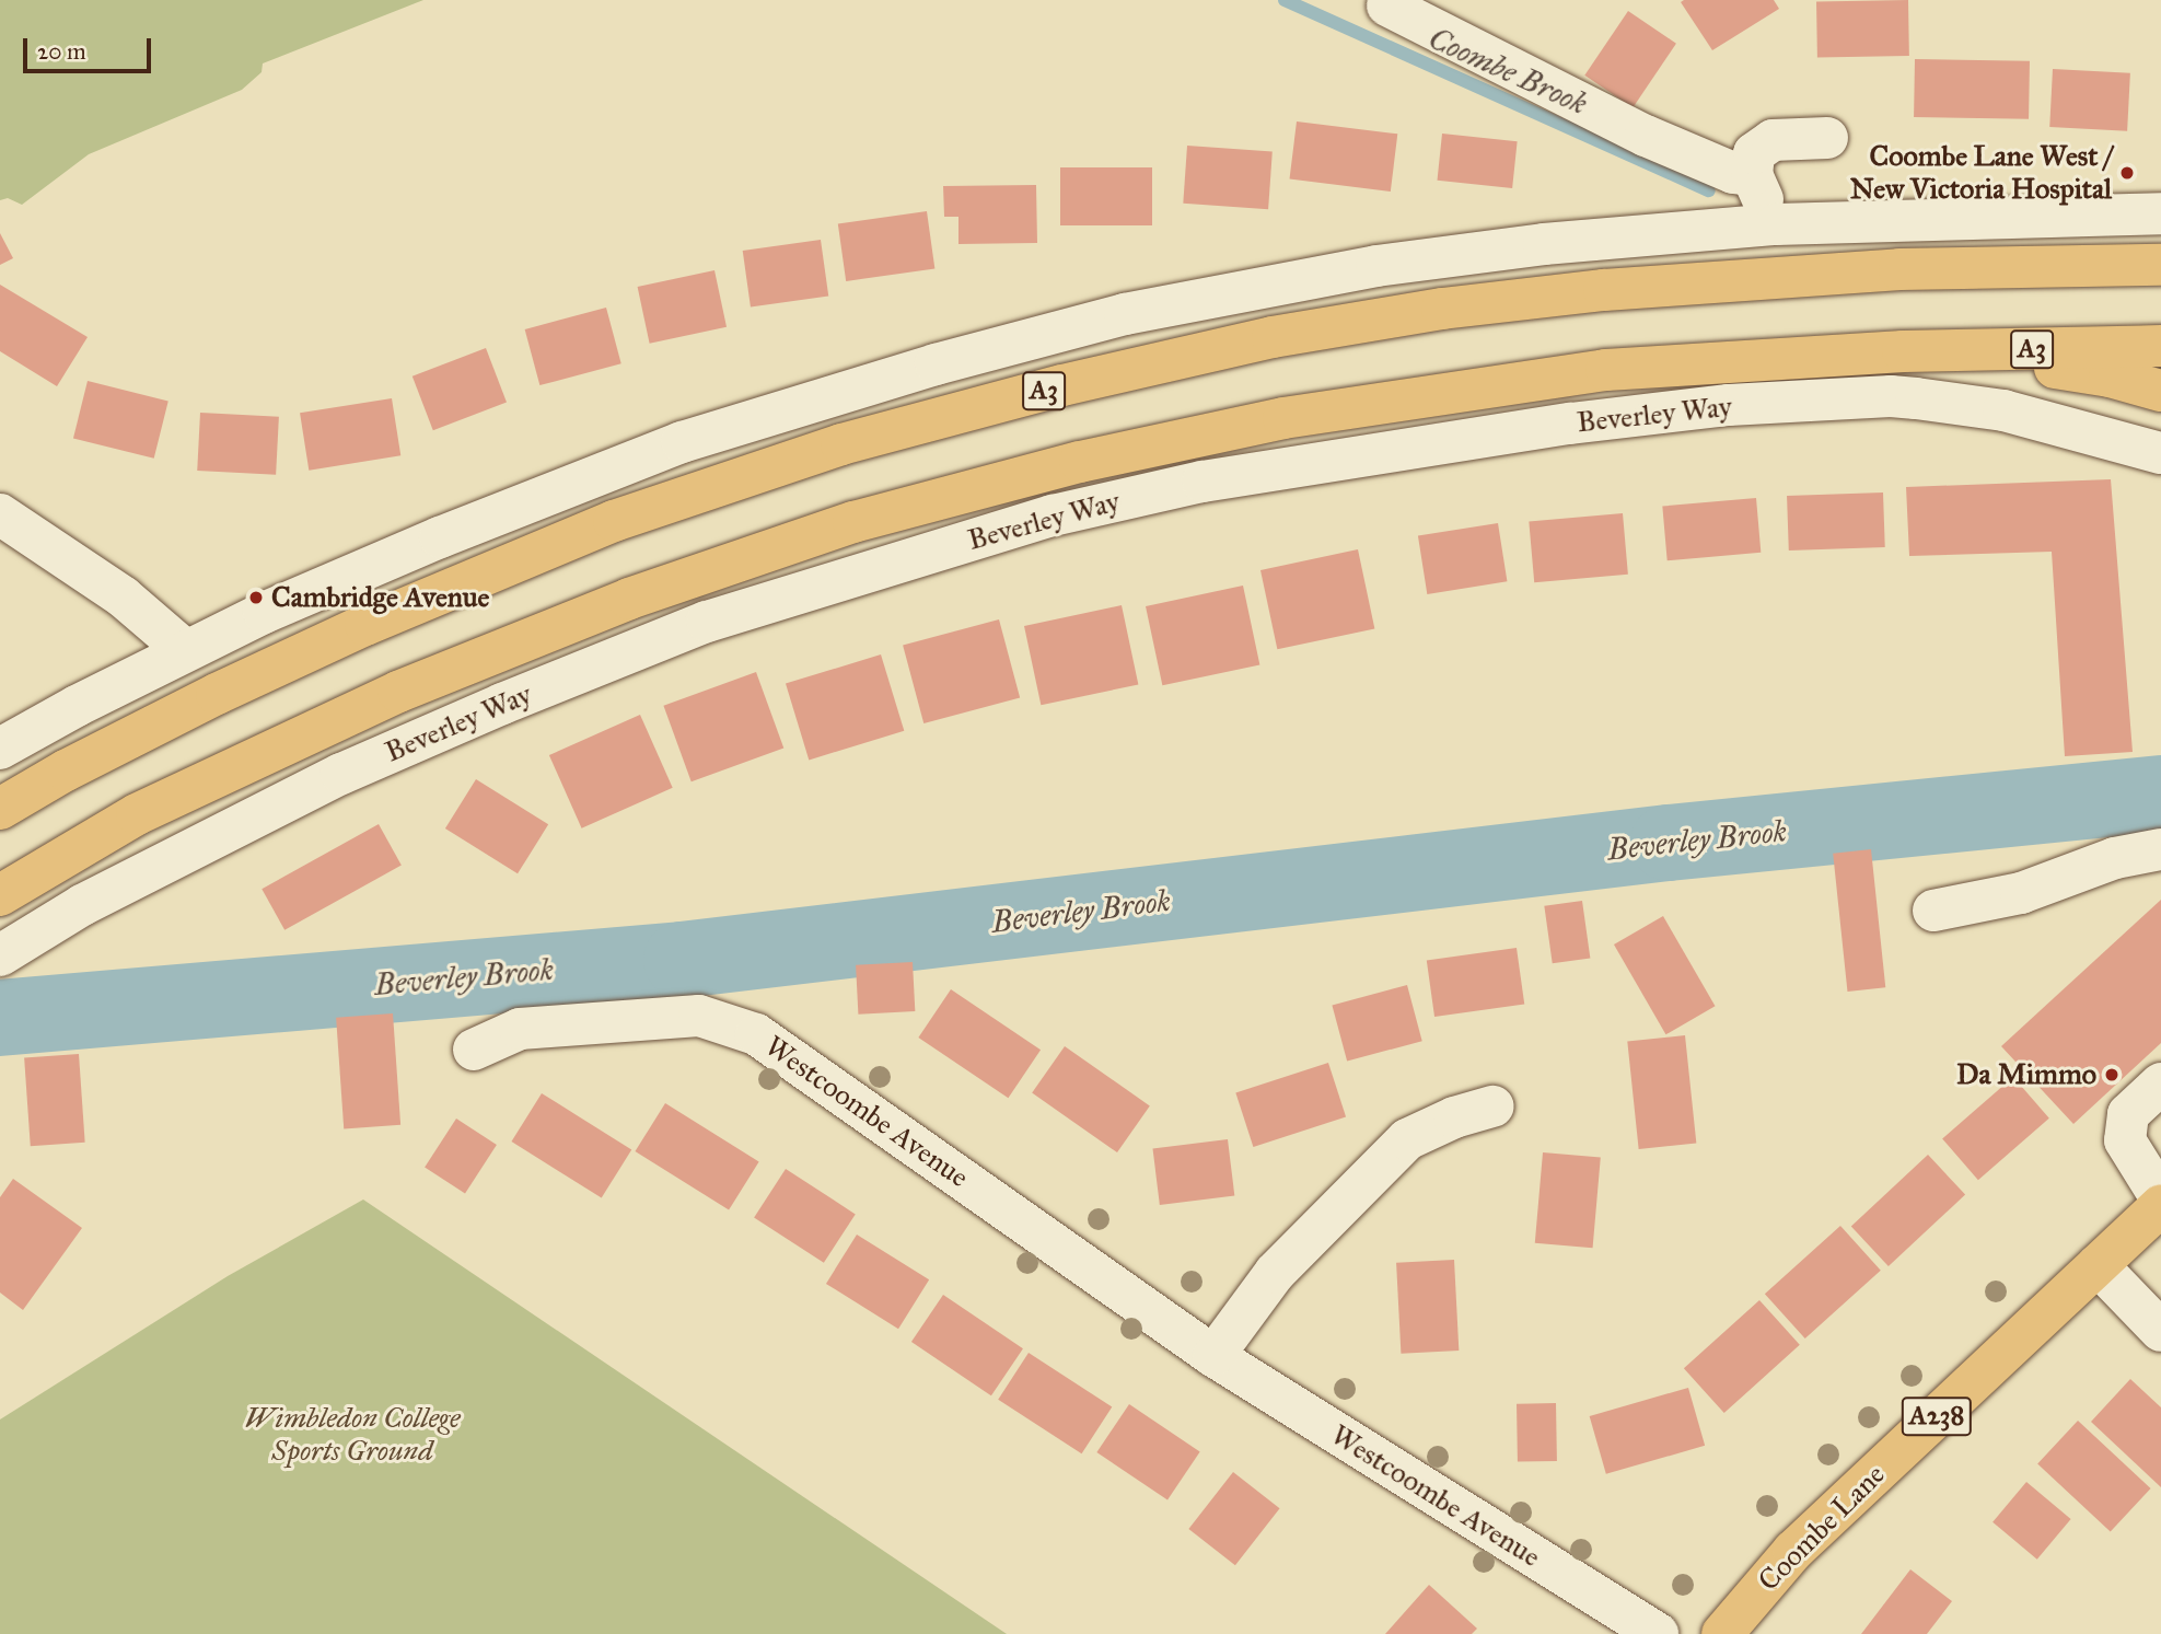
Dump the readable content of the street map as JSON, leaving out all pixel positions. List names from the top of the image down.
{
  "streets": {
    "main road": [
      "A3",
      "Beverley Way",
      "A238",
      "Coombe Lane"
    ],
    "street": ["Westcoombe Avenue"]
  },
  "water": ["Coombe Brook", "Beverley Brook"],
  "parks": ["Wimbledon College Sports Ground"],
  "places": ["Coombe Lane West / New Victoria Hospital", "Cambridge Avenue", "Da Mimmo"],
  "scale_bar": "20 m"
}
